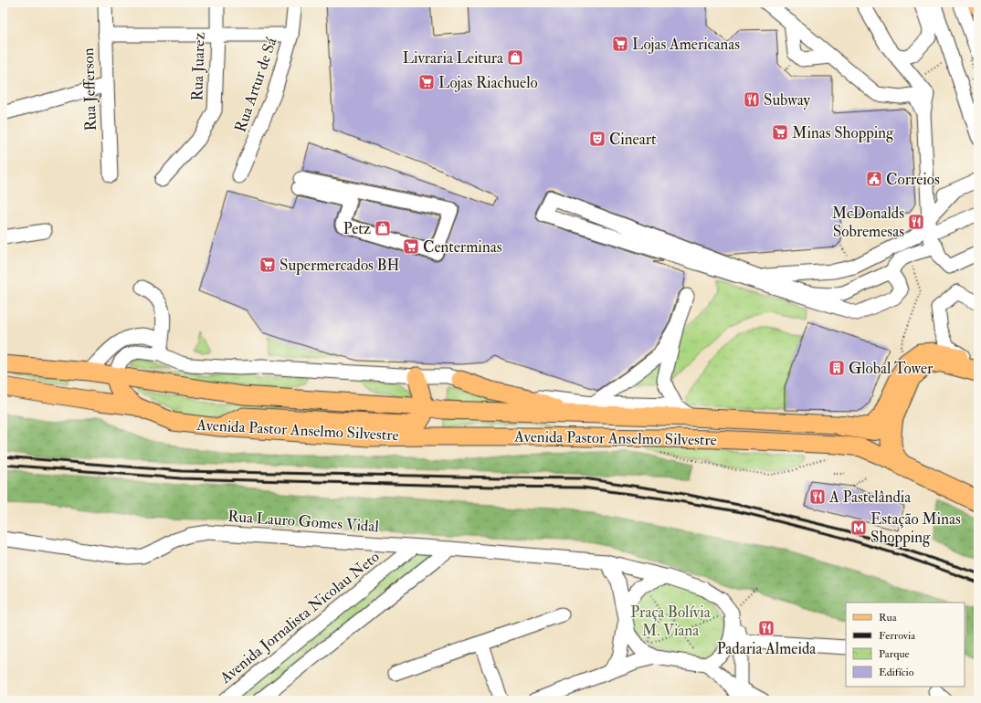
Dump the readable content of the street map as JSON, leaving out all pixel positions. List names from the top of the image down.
{
  "streets": {
    "main road": ["Avenida Pastor Anselmo Silvestre"],
    "street": [
      "Rua Juarez",
      "Rua Artur de Sá",
      "Rua Jefferson",
      "Rua Lauro Gomes Vidal",
      "Avenida Jornalista Nicolau Neto"
    ]
  },
  "crossings": [
    ["Rua Lauro Gomes Vidal", "Avenida Jornalista Nicolau Neto"]
  ],
  "parks": ["Praça Bolívia M. Viana"],
  "places": {
    "supermarket": [
      "Lojas Americanas",
      "Lojas Riachuelo",
      "Minas Shopping",
      "Centerminas",
      "Supermercados BH"
    ],
    "shop": ["Livraria Leitura", "Petz"],
    "restaurant": [
      "Subway",
      "McDonalds Sobremesas",
      "A Pastelândia",
      "Padaria Almeida"
    ],
    "theatre": ["Cineart"],
    "public building": ["Correios"],
    "building": ["Global Tower"],
    "metro station": ["Estação Minas Shopping"]
  },
  "legend": [
    "Rua",
    "Ferrovia",
    "Parque",
    "Edifício"
  ]
}
